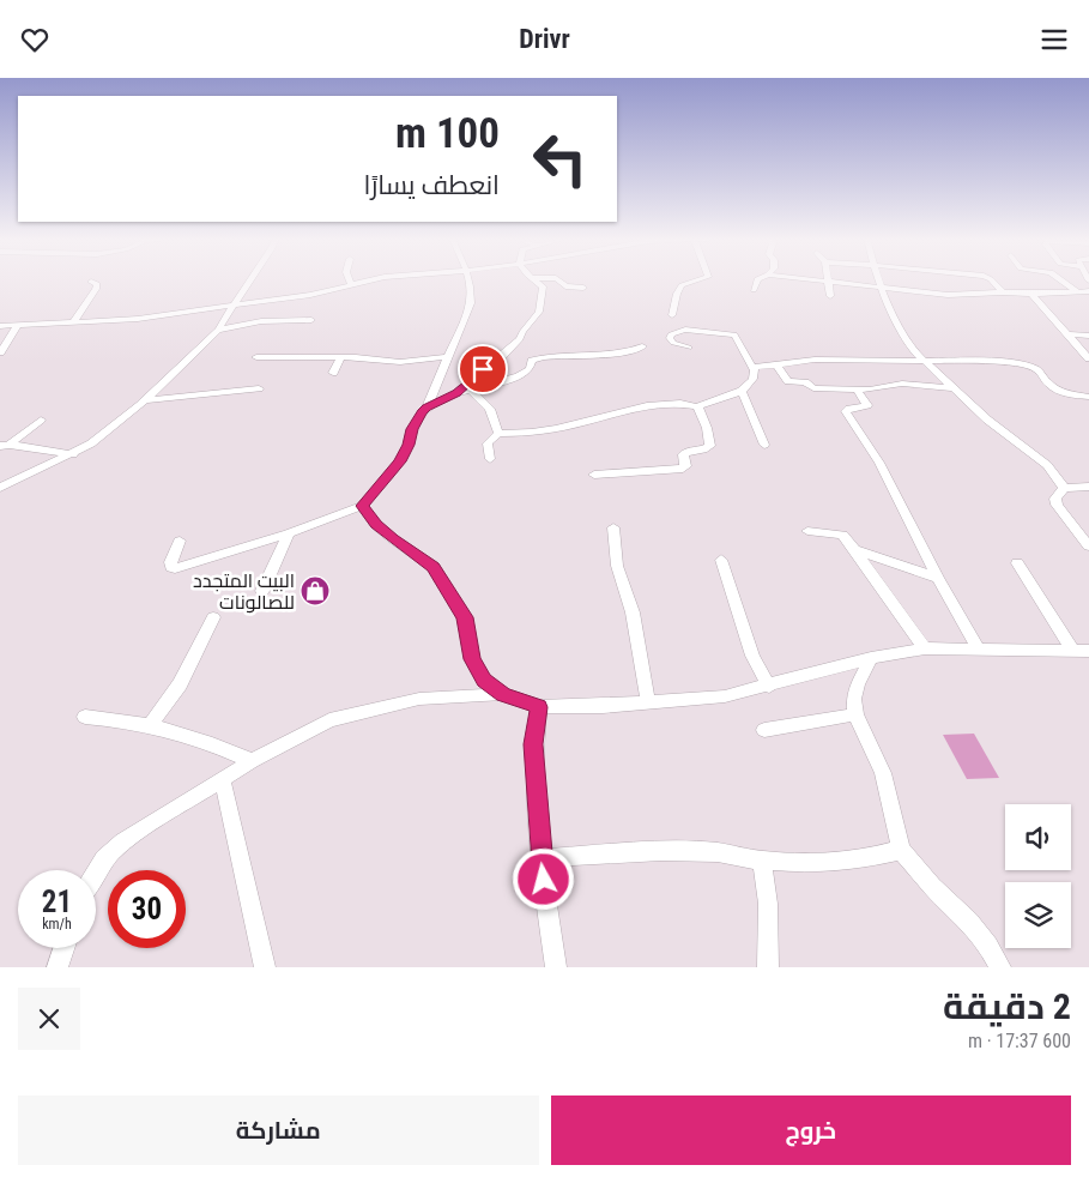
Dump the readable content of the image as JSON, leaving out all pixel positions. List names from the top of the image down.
{
  "places": {
    "shop": ["البيت المتجدد للصالونات"]
  },
  "page": {
    "header": "Drivr",
    "turn": ["100 m", "انعطف يسارًا"],
    "speed": "21 km/h",
    "limit": "30",
    "heading": ["2 دقيقة", "600 m · 17:37"],
    "buttons": ["خروج", "مشاركة"]
  }
}
